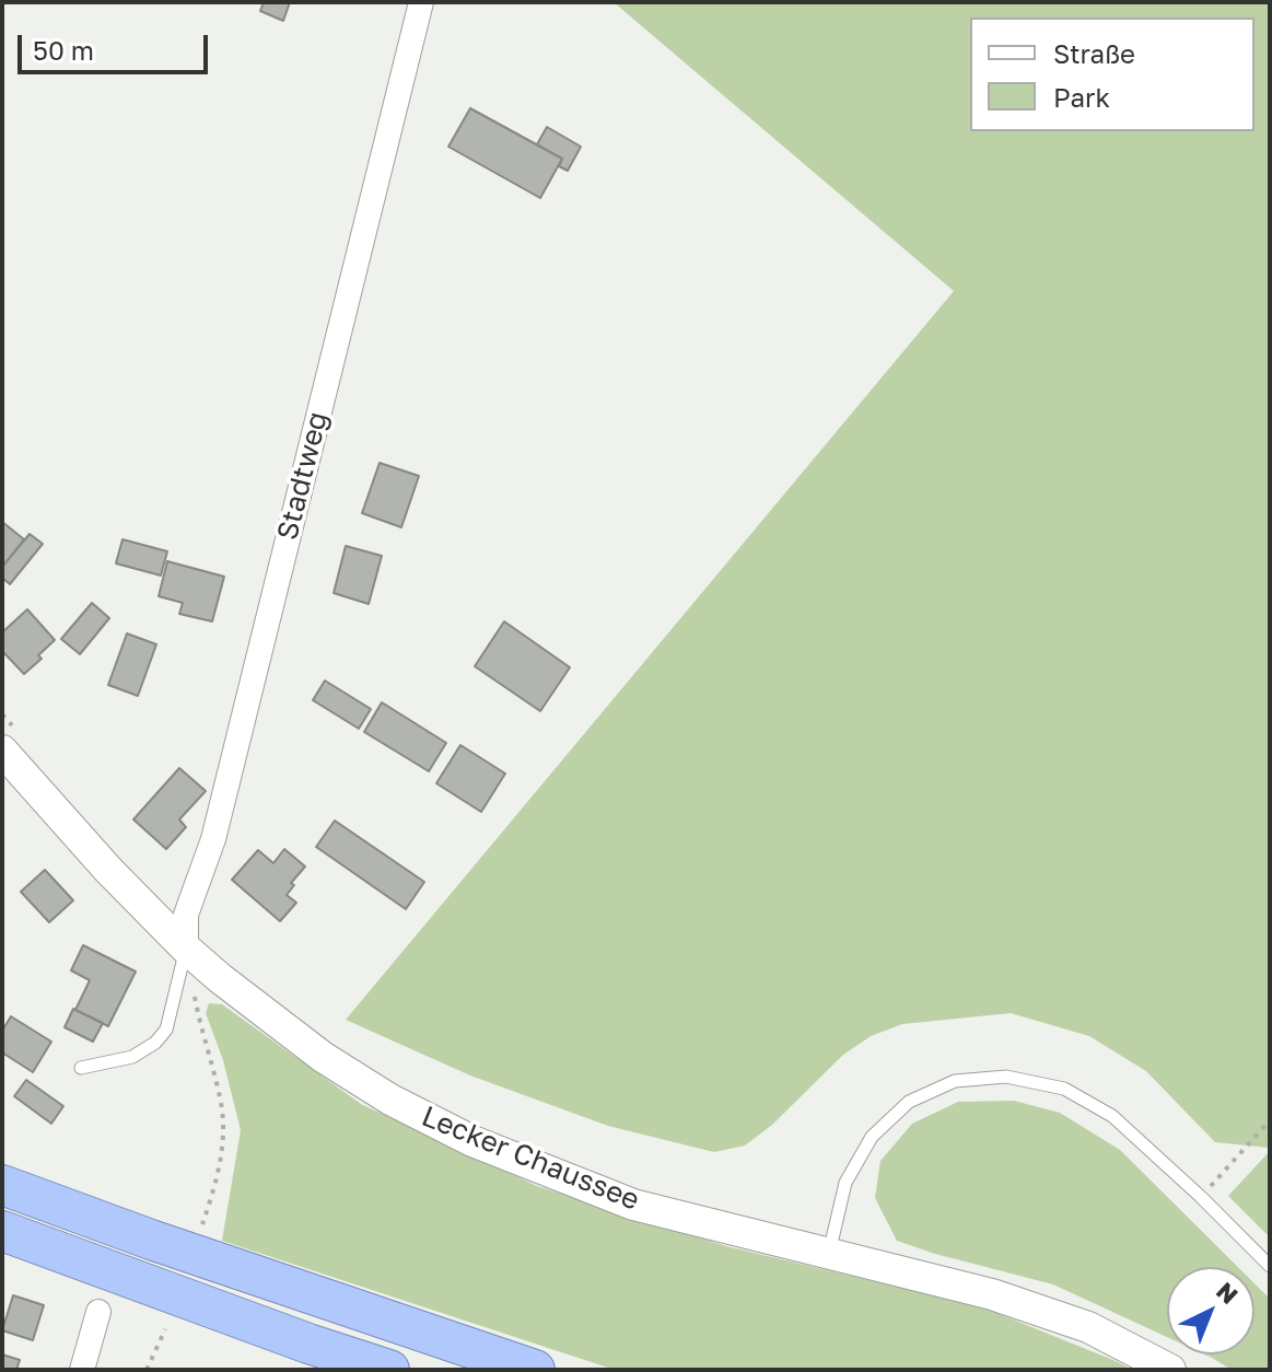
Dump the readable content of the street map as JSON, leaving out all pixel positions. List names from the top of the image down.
{
  "streets": {
    "street": ["Stadtweg", "Lecker Chaussee"]
  },
  "crossings": [
    ["Stadtweg", "Lecker Chaussee"]
  ],
  "legend": ["Straße", "Park"],
  "scale_bar": "50 m",
  "north": "top right"
}
